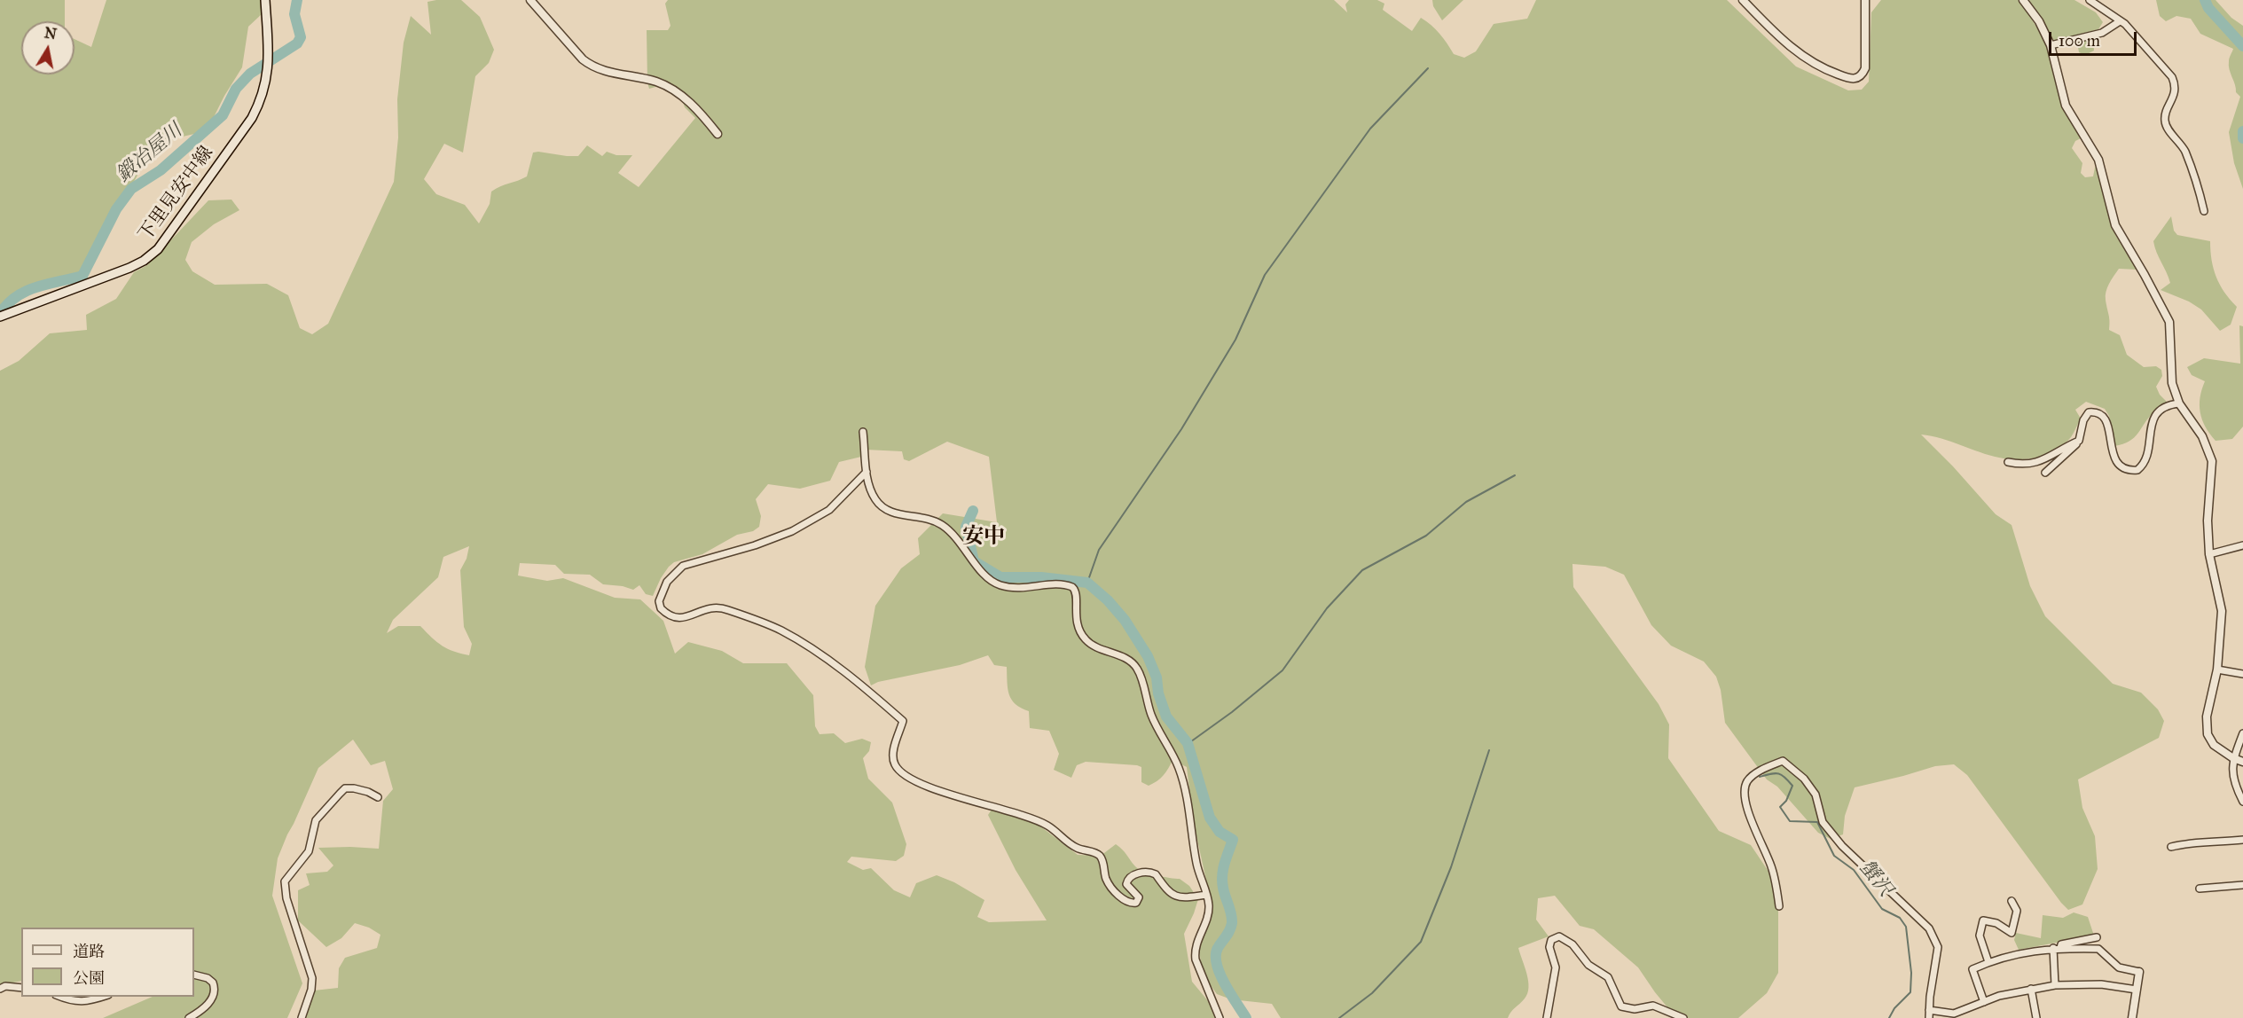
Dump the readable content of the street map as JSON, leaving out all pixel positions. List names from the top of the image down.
{
  "streets": {
    "main road": ["下里見安中線"]
  },
  "districts": ["安中"],
  "water": ["鍛冶屋川", "蟹沢"],
  "legend": ["道路", "公園"],
  "scale_bar": "100 m",
  "north": "top"
}
